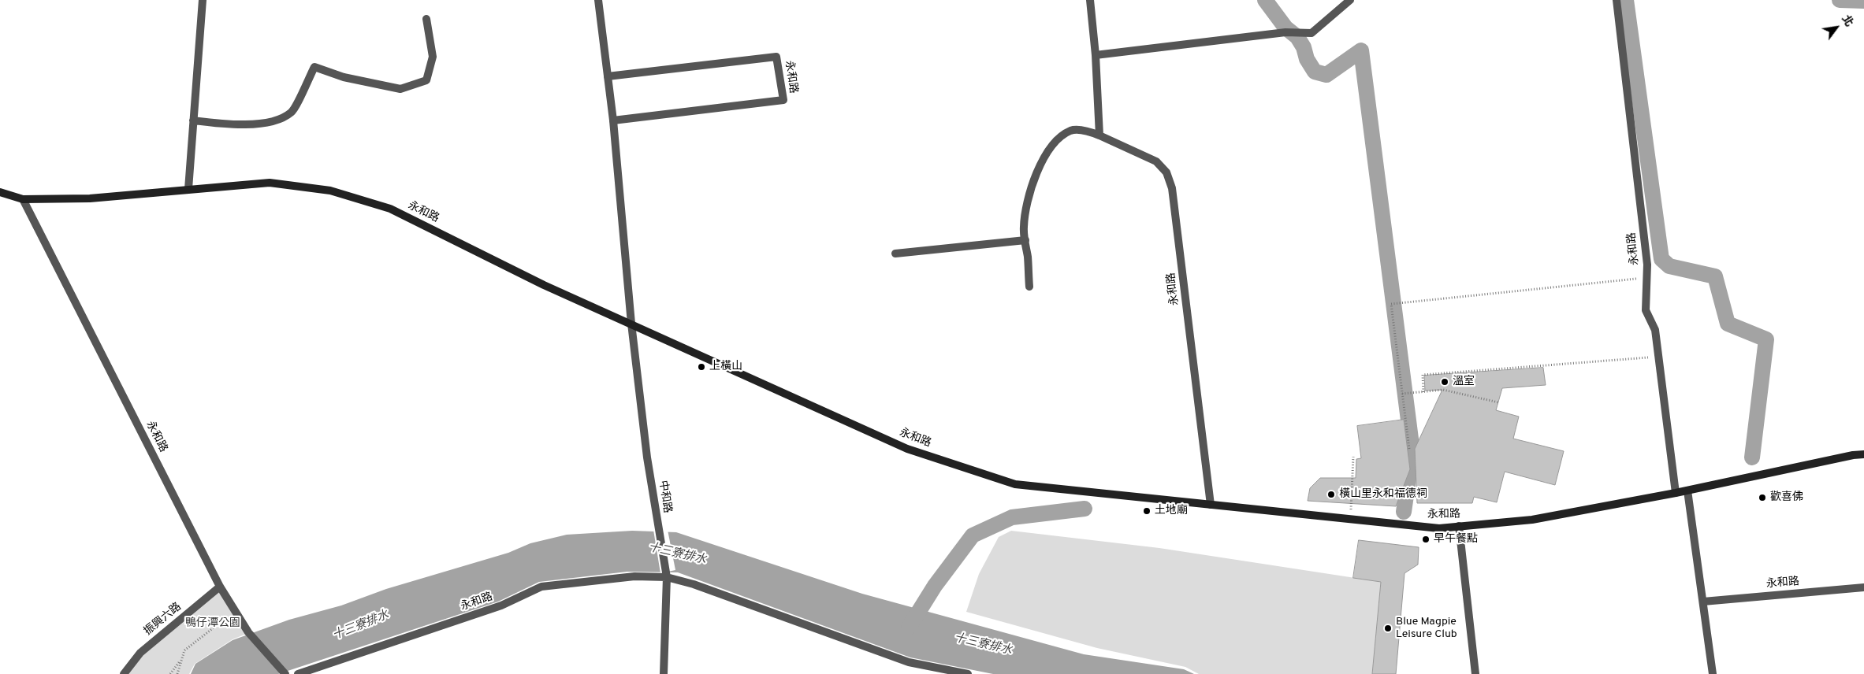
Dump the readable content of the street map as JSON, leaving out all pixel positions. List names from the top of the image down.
{
  "streets": {
    "main road": ["永和路"],
    "street": ["中和路", "振興六路"]
  },
  "crossings": [
    ["永和路", "中和路"],
    ["永和路", "振興六路"]
  ],
  "water": ["十三寮排水"],
  "parks": ["鴨仔潭公園"],
  "places": [
    "上橫山",
    "溫室",
    "橫山里永和福德祠",
    "歡喜佛",
    "土地廟",
    "早午餐點",
    "Blue Magpie Leisure Club"
  ],
  "north": "top right"
}
